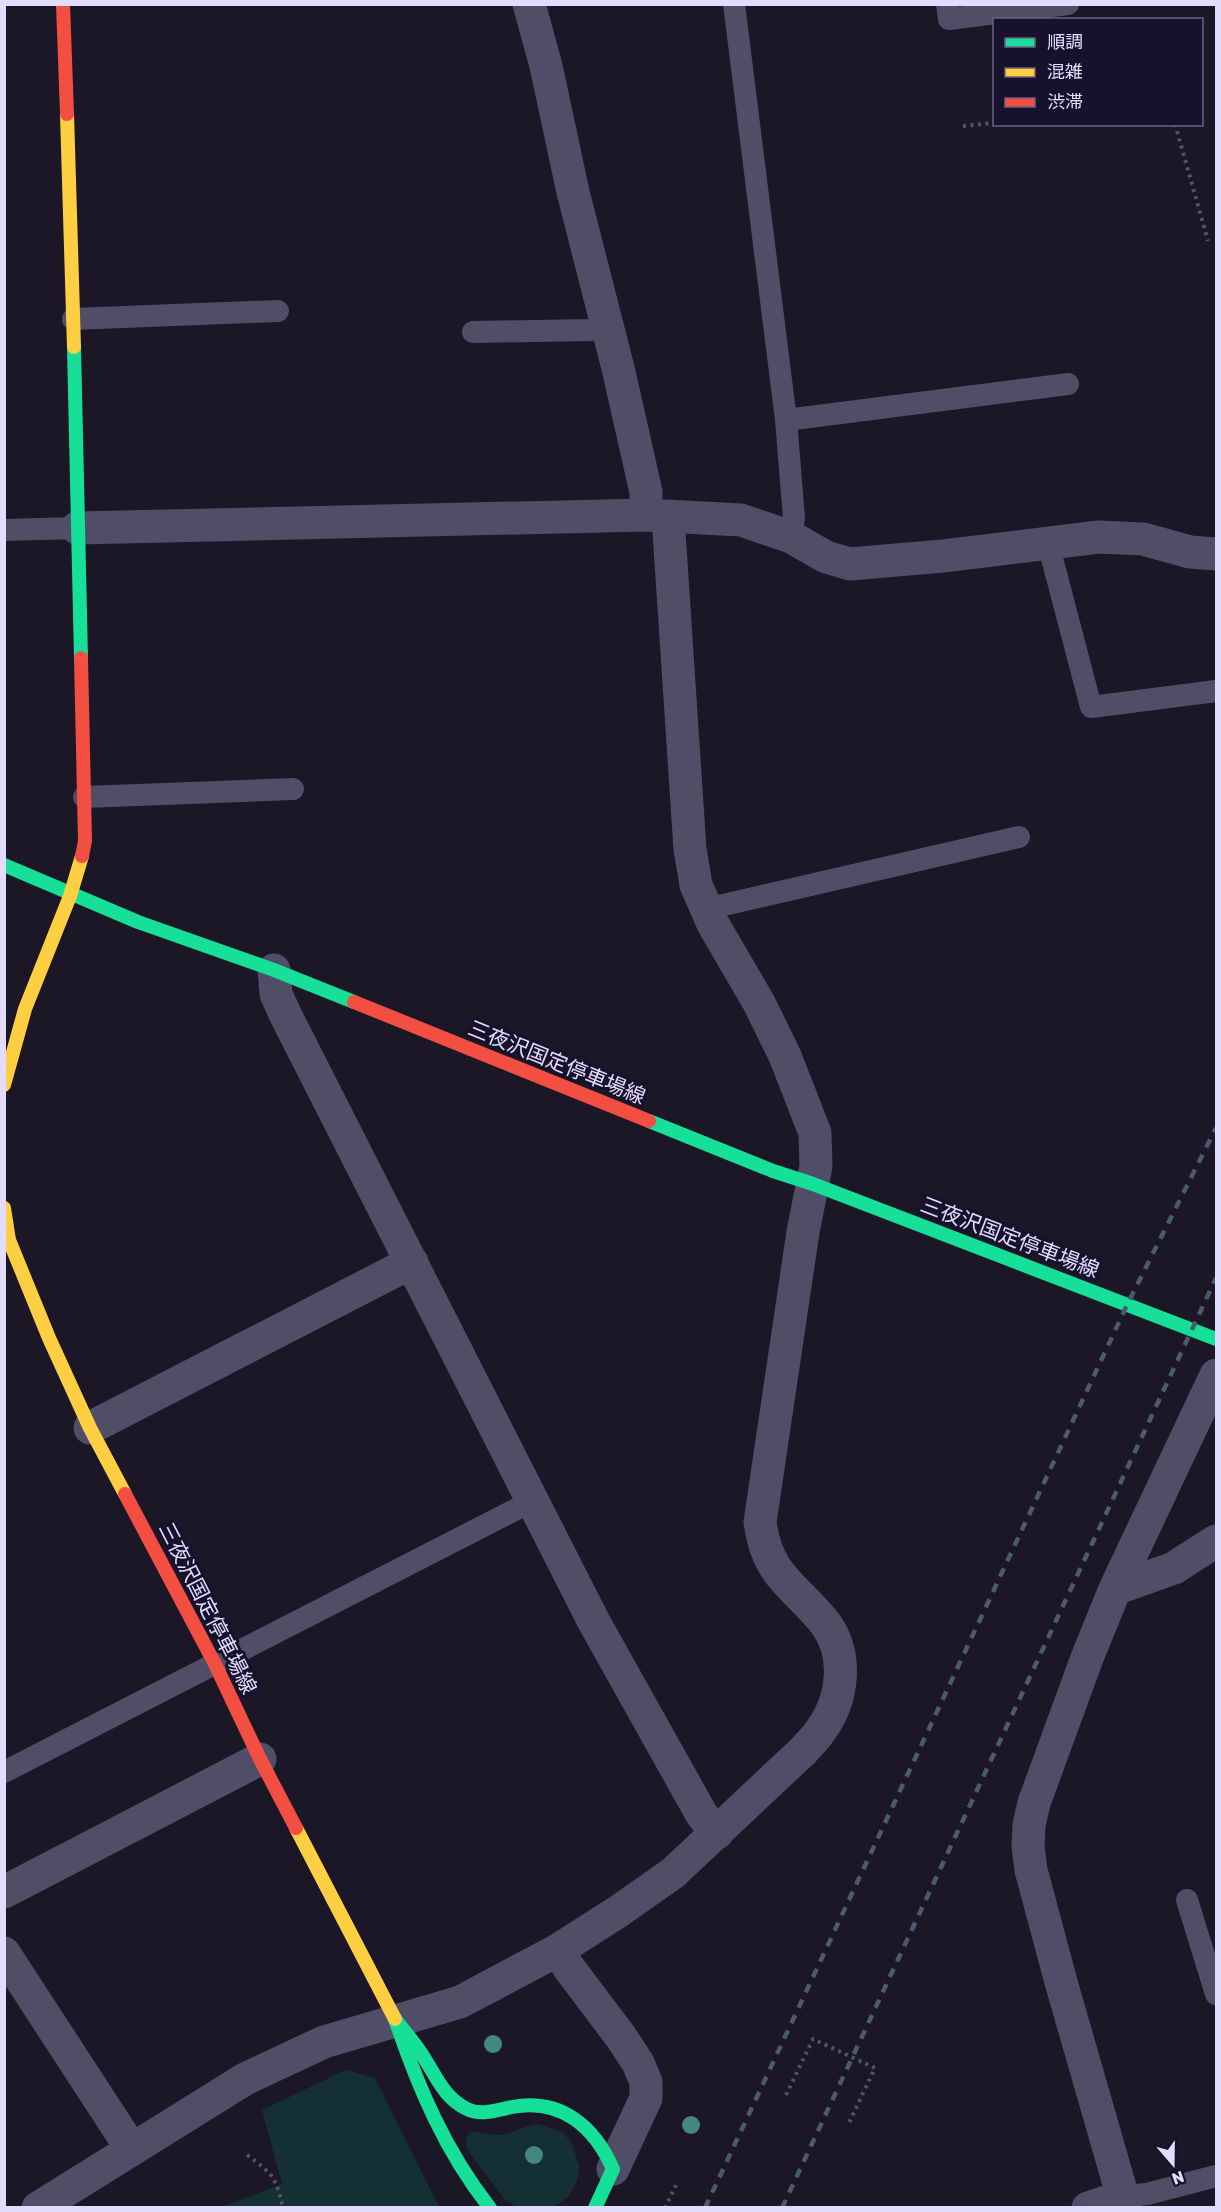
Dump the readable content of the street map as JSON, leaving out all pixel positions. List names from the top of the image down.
{
  "streets": {
    "main road": ["三夜沢国定停車場線"]
  },
  "legend": ["順調", "混雑", "渋滞"],
  "north": "bottom"
}
